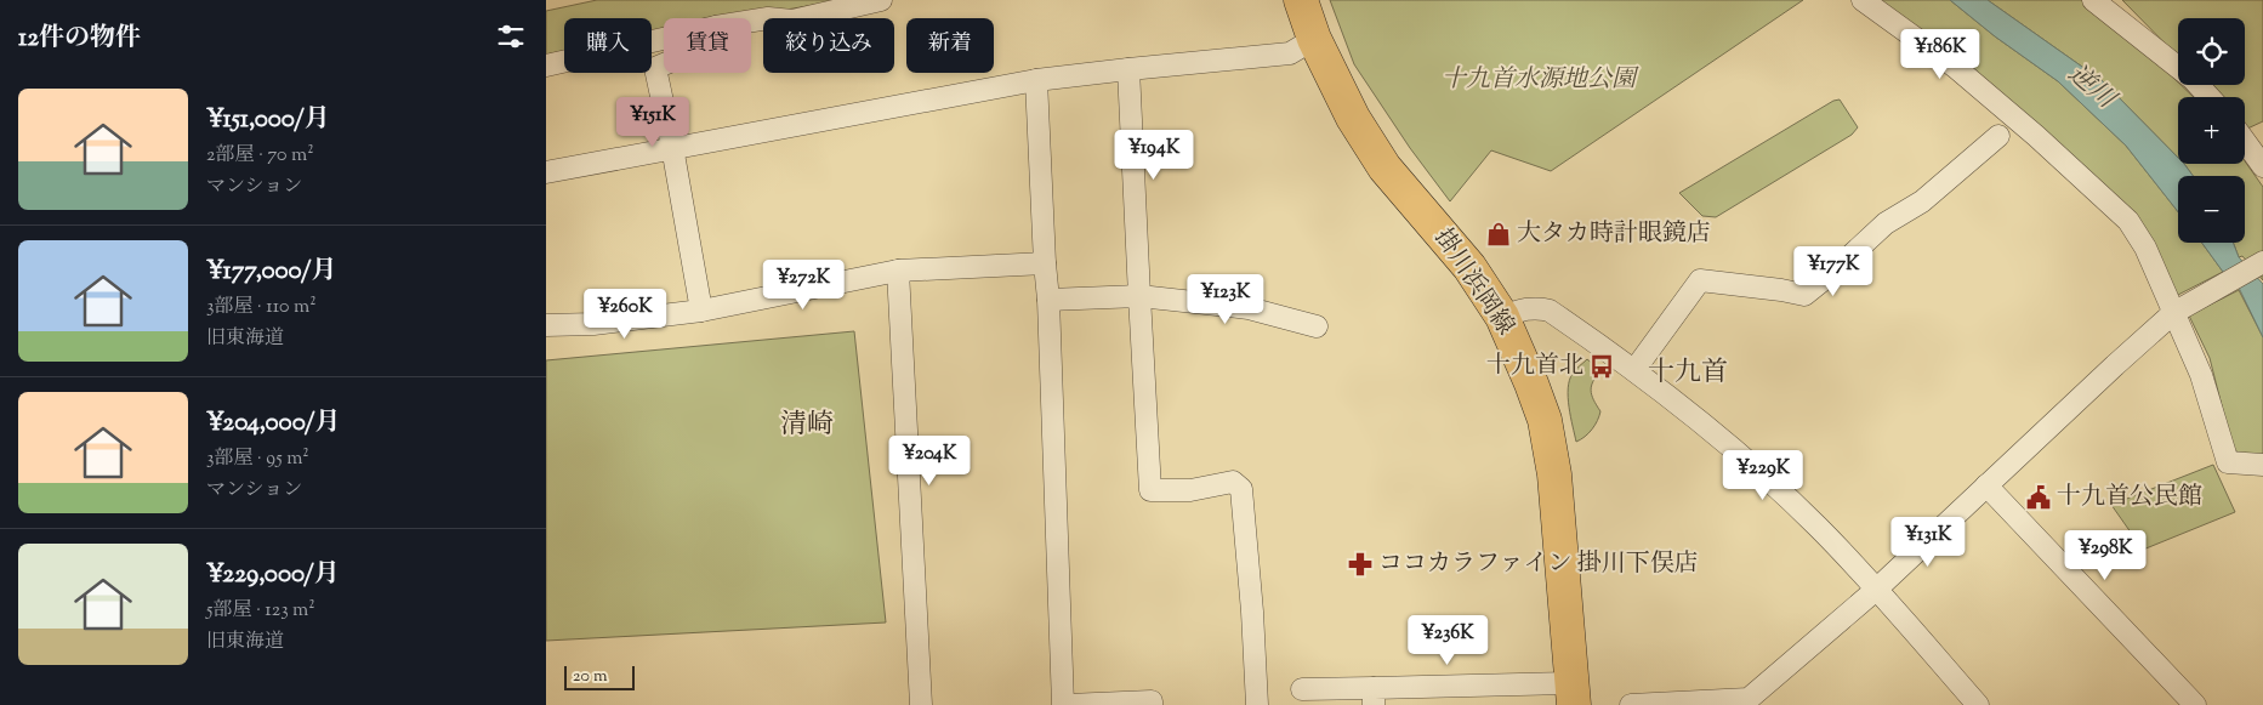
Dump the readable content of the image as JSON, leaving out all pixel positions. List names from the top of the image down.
{
  "streets": {
    "main road": ["掛川浜岡線"]
  },
  "districts": ["十九首", "清崎"],
  "water": ["逆川"],
  "parks": ["十九首水源地公園"],
  "places": {
    "shop": ["大タカ時計眼鏡店"],
    "bus stop": ["十九首北"],
    "public building": ["十九首公民館"],
    "pharmacy": ["ココカラファイン 掛川下俣店"]
  },
  "scale_bar": "20 m",
  "page": {
    "heading": "12件の物件",
    "map_buttons": ["+", "−"],
    "chip": [
      "購入",
      "賃貸",
      "絞り込み",
      "新着"
    ],
    "price": [
      "¥186K",
      "¥151K",
      "¥194K",
      "¥177K",
      "¥272K",
      "¥123K",
      "¥260K",
      "¥204K",
      "¥229K",
      "¥131K",
      "¥298K",
      "¥236K"
    ],
    "list": [
      {
        "name": "¥151,000/月",
        "note": "2部屋 · 70 m² · マンション"
      },
      {
        "name": "¥177,000/月",
        "note": "3部屋 · 110 m² · 旧東海道"
      },
      {
        "name": "¥204,000/月",
        "note": "3部屋 · 95 m² · マンション"
      },
      {
        "name": "¥229,000/月",
        "note": "5部屋 · 123 m² · 旧東海道"
      }
    ],
    "scale": "20 m"
  }
}
